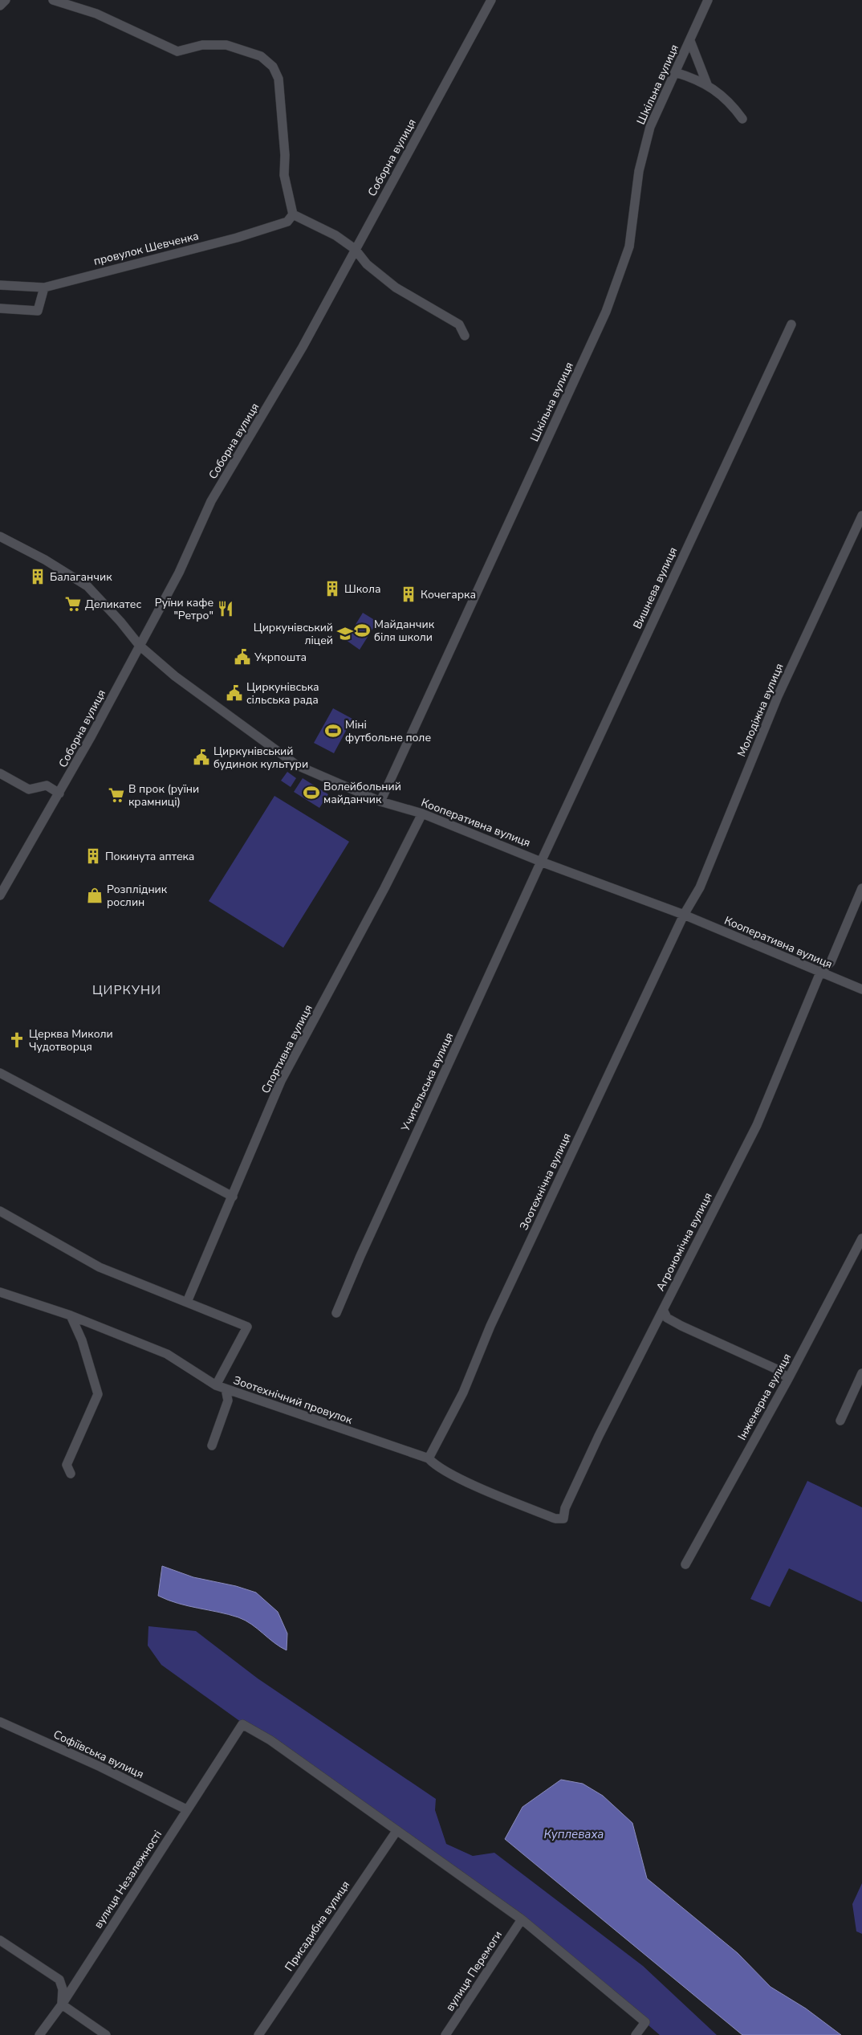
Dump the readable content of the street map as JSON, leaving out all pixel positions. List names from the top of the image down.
{
  "streets": {
    "street": [
      "Шкільна вулиця",
      "Соборна вулиця",
      "провулок Шевченка",
      "Вишнева вулиця",
      "Молодіжна вулиця",
      "Кооперативна вулиця",
      "Спортивна вулиця",
      "Учительська вулиця",
      "Зоотехнічна вулиця",
      "Агрономічна вулиця",
      "Інженерна вулиця",
      "Зоотехнічний провулок",
      "Софіївська вулиця",
      "вулиця Незалежності",
      "Присадибна вулиця",
      "вулиця Перемоги"
    ]
  },
  "crossings": [
    ["Шкільна вулиця", "Кооперативна вулиця"],
    ["Соборна вулиця", "Кооперативна вулиця"],
    ["Вишнева вулиця", "Кооперативна вулиця"],
    ["Вишнева вулиця", "Учительська вулиця"],
    ["Молодіжна вулиця", "Кооперативна вулиця"],
    ["Молодіжна вулиця", "Зоотехнічна вулиця"],
    ["Кооперативна вулиця", "Спортивна вулиця"],
    ["Кооперативна вулиця", "Учительська вулиця"],
    ["Кооперативна вулиця", "Зоотехнічна вулиця"],
    ["Кооперативна вулиця", "Агрономічна вулиця"],
    ["Спортивна вулиця", "Зоотехнічний провулок"],
    ["Зоотехнічна вулиця", "Зоотехнічний провулок"],
    ["Агрономічна вулиця", "Зоотехнічний провулок"],
    ["Софіївська вулиця", "вулиця Незалежності"],
    ["вулиця Незалежності", "Присадибна вулиця"]
  ],
  "districts": ["ЦИРКУНИ"],
  "water": ["Куплеваха"],
  "places": {
    "building": [
      "Балаганчик",
      "Школа",
      "Кочегарка",
      "Покинута аптека"
    ],
    "supermarket": ["Деликатес", "В прок (руїни крамниці)"],
    "restaurant": ["Руїни кафе \"Ретро\""],
    "sports": ["Майданчик біля школи", "Міні футбольне поле", "Волейбольний майданчик"],
    "school or university": ["Циркунівський ліцей"],
    "public building": ["Укрпошта", "Циркунівська сільська рада", "Циркунівський будинок культури"],
    "shop": ["Розплідник рослин"],
    "church": ["Церква Миколи Чудотворця"]
  }
}
